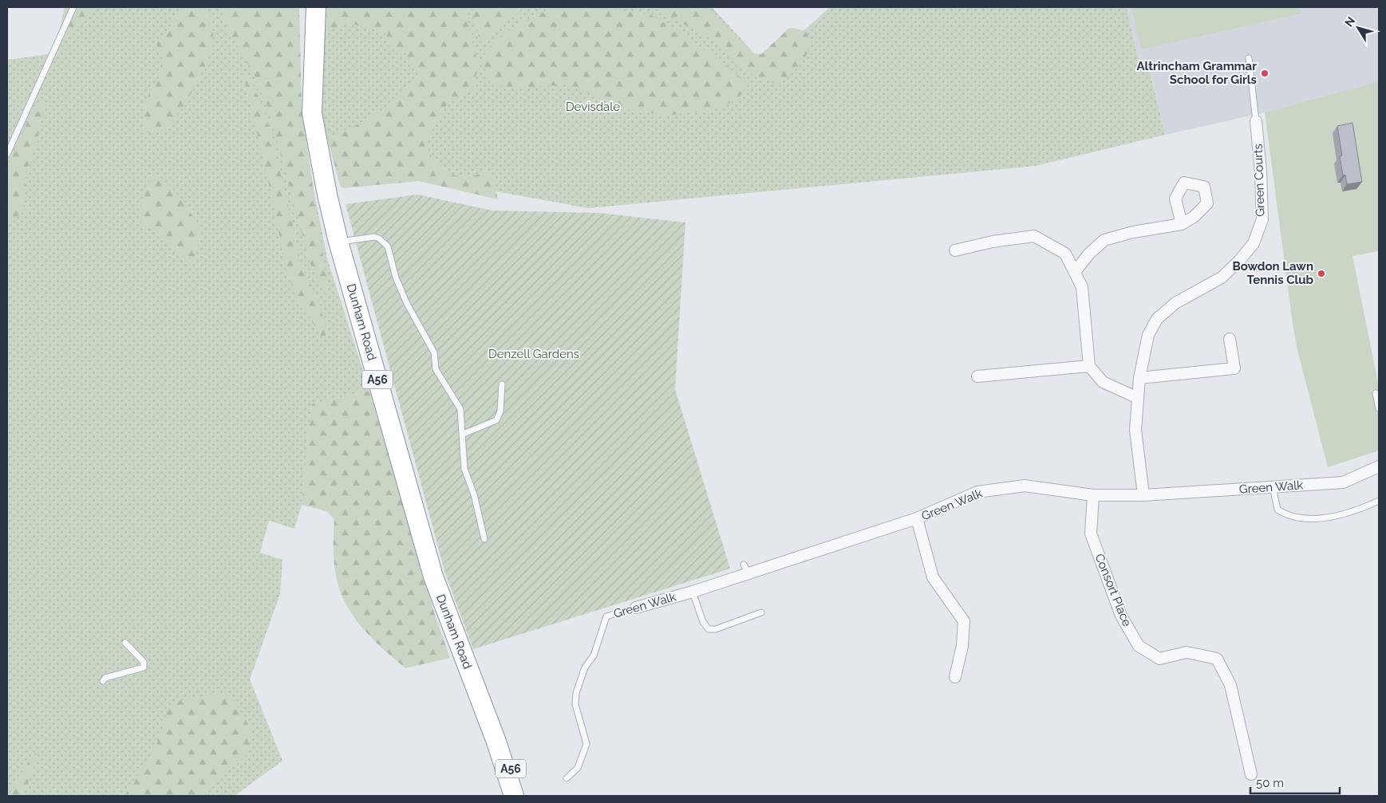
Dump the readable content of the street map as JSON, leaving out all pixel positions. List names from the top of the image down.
{
  "streets": {
    "highway": ["Dunham Road", "A56"],
    "street": ["Green Courts", "Green Walk", "Consort Place"]
  },
  "crossings": [
    ["Green Courts", "Green Walk"],
    ["Green Walk", "Consort Place"]
  ],
  "parks": ["Devisdale", "Denzell Gardens"],
  "places": ["Altrincham Grammar School for Girls", "Bowdon Lawn Tennis Club"],
  "scale_bar": "50 m",
  "north": "top left"
}
